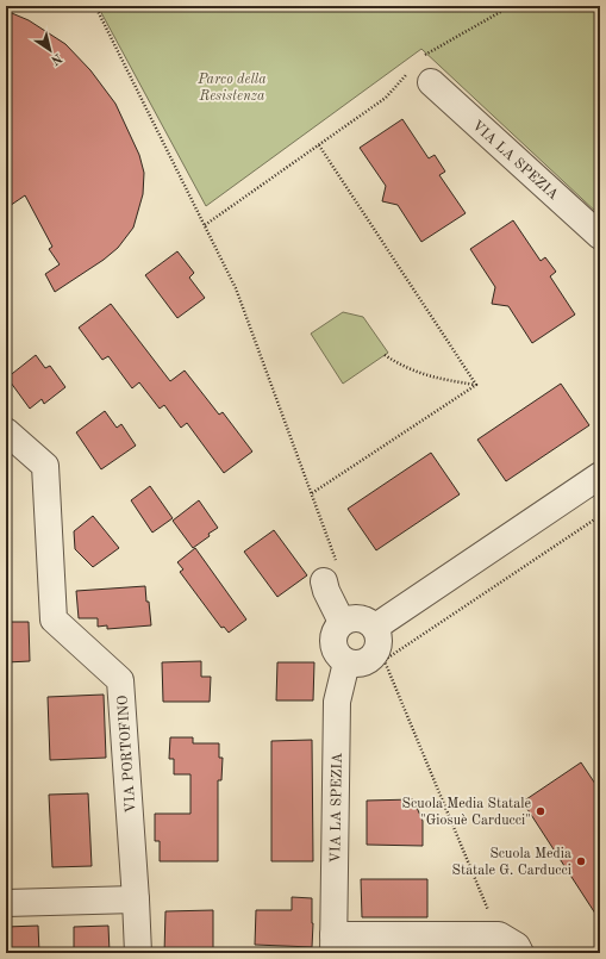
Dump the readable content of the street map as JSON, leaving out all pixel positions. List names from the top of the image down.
{
  "streets": {
    "street": ["VIA LA SPEZIA", "VIA PORTOFINO"]
  },
  "parks": ["Parco della Resistenza"],
  "places": ["Scuola Media Statale \"Giosuè Carducci\"", "Scuola Media Statale G. Carducci"],
  "north": "bottom right"
}
